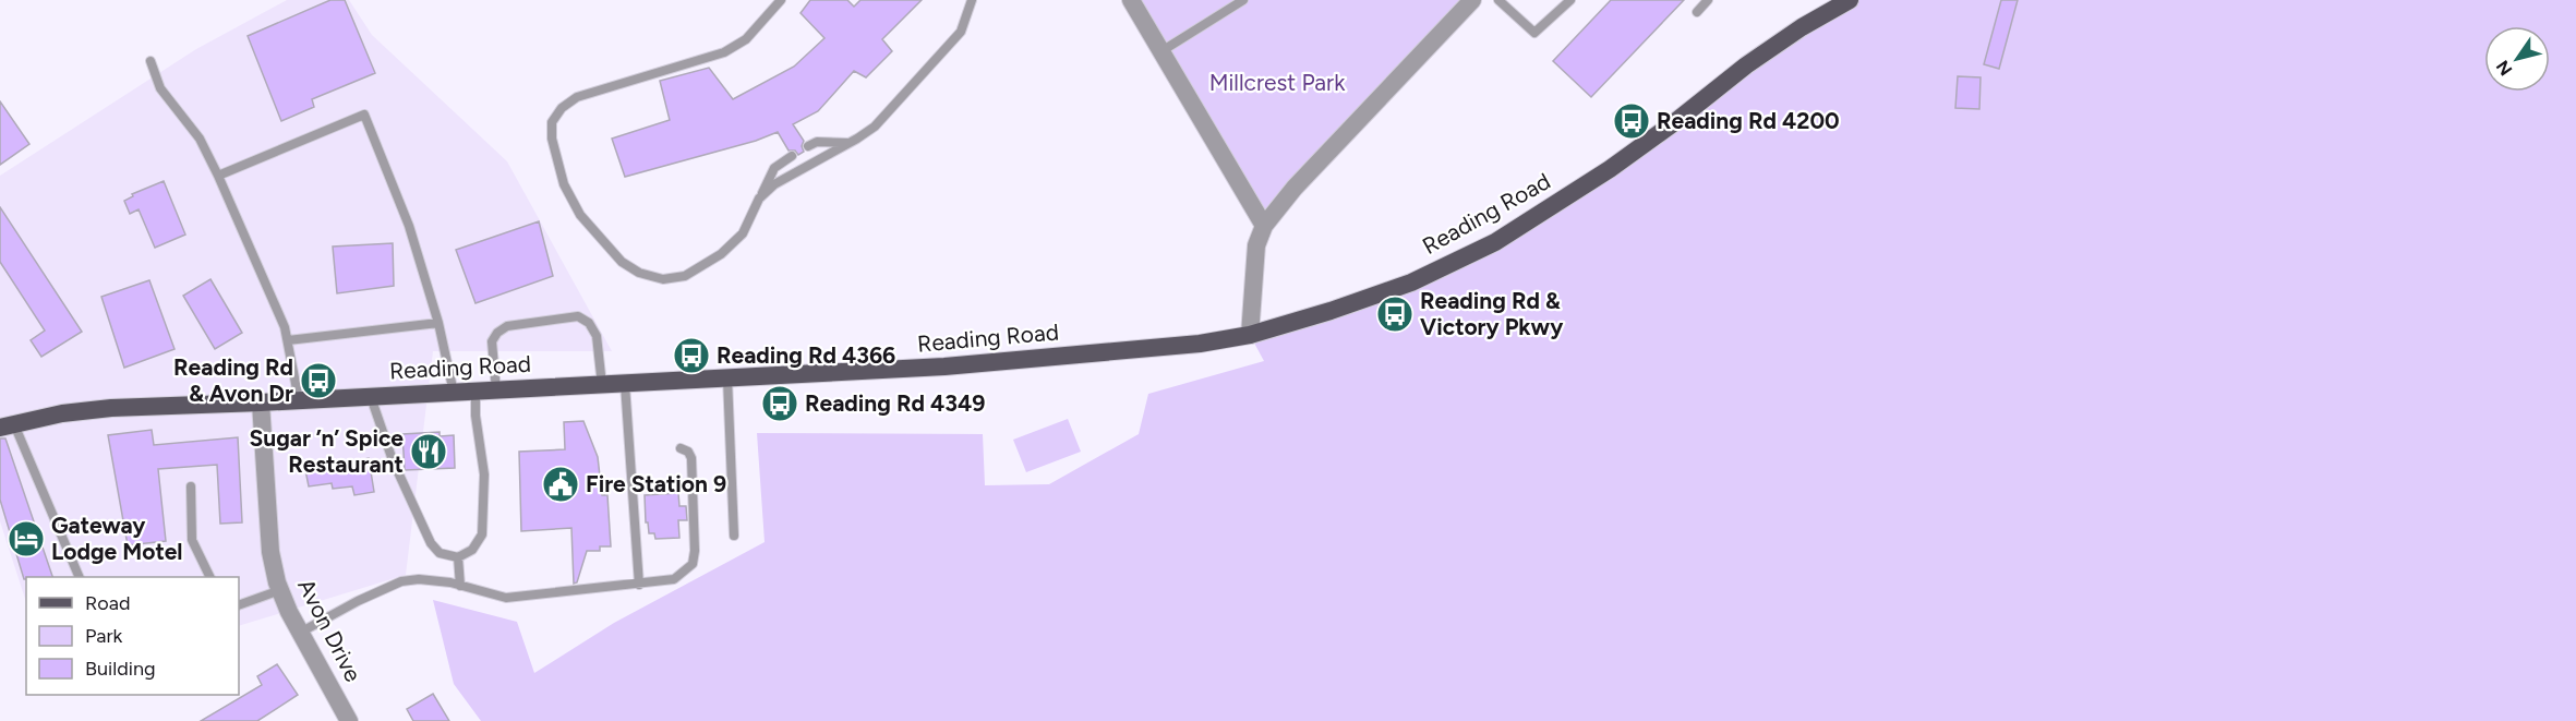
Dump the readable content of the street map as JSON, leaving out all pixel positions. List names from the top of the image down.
{
  "streets": {
    "main road": ["Reading Road"],
    "street": ["Avon Drive"]
  },
  "crossings": [
    ["Reading Road", "Avon Drive"]
  ],
  "parks": ["Millcrest Park"],
  "places": {
    "bus stop": [
      "Reading Rd 4200",
      "Reading Rd & Victory Pkwy",
      "Reading Rd 4366",
      "Reading Rd & Avon Dr",
      "Reading Rd 4349"
    ],
    "restaurant": ["Sugar ’n’ Spice Restaurant"],
    "public building": ["Fire Station 9"],
    "hotel": ["Gateway Lodge Motel"]
  },
  "legend": ["Road", "Park", "Building"],
  "north": "bottom left"
}
